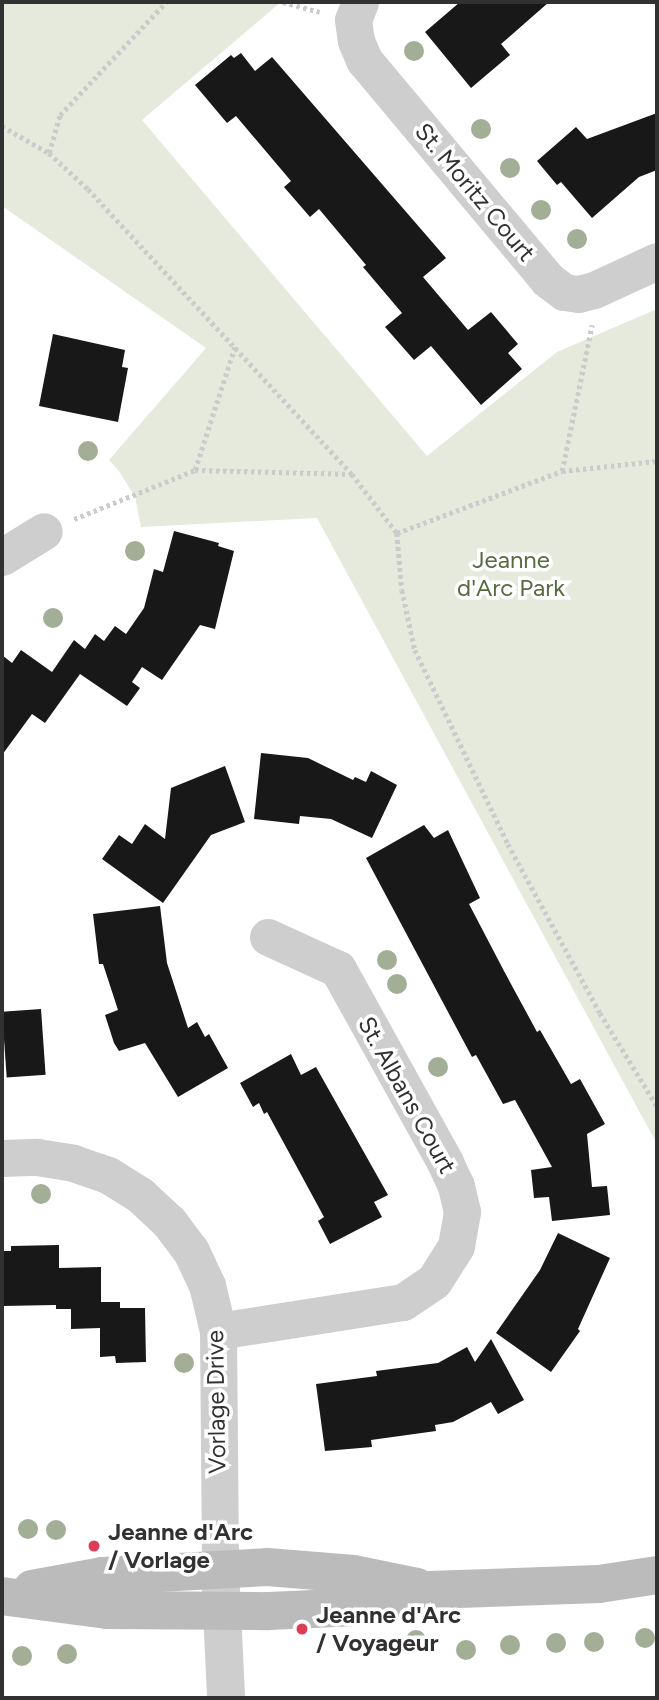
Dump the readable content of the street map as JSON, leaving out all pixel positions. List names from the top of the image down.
{
  "streets": {
    "street": ["St. Moritz Court", "St. Albans Court", "Vorlage Drive"]
  },
  "crossings": [
    ["St. Albans Court", "Vorlage Drive"]
  ],
  "parks": ["Jeanne d'Arc Park"],
  "places": ["Jeanne d'Arc / Vorlage", "Jeanne d'Arc / Voyageur"]
}
